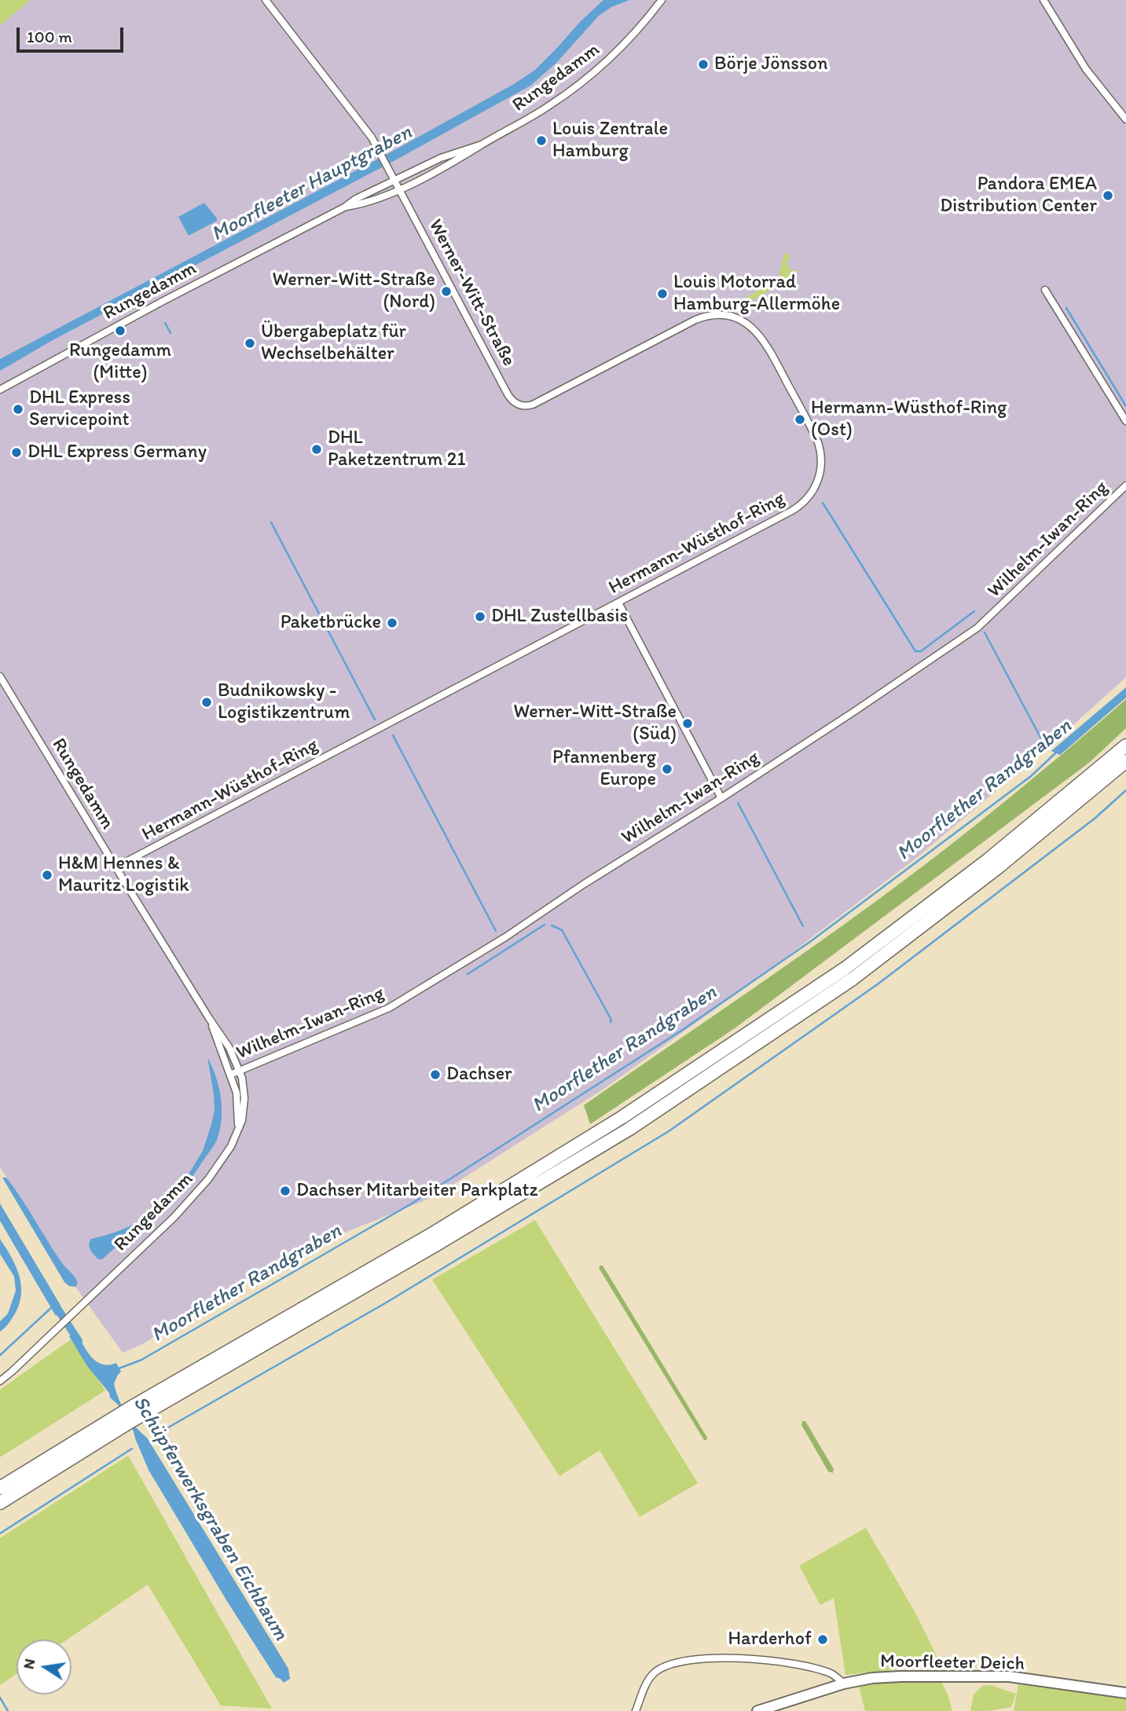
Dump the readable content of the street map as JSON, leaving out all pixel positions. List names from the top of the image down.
{
  "streets": {
    "street": [
      "Rungedamm",
      "Werner-Witt-Straße",
      "Wilhelm-Iwan-Ring",
      "Hermann-Wüsthof-Ring",
      "Moorfleeter Deich"
    ]
  },
  "crossings": [
    ["Rungedamm", "Werner-Witt-Straße"],
    ["Rungedamm", "Wilhelm-Iwan-Ring"],
    ["Rungedamm", "Hermann-Wüsthof-Ring"],
    ["Werner-Witt-Straße", "Hermann-Wüsthof-Ring"]
  ],
  "water": ["Moorfleeter Hauptgraben", "Moorflether Randgraben", "Schüpferwerksgraben Eichbaum"],
  "places": [
    "Börje Jönsson",
    "Louis Zentrale Hamburg",
    "Pandora EMEA Distribution Center",
    "Werner-Witt-Straße (Nord)",
    "Louis Motorrad Hamburg-Allermöhe",
    "Rungedamm (Mitte)",
    "Übergabeplatz für Wechselbehälter",
    "DHL Express Servicepoint",
    "Hermann-Wüsthof-Ring (Ost)",
    "DHL Paketzentrum 21",
    "DHL Express Germany",
    "DHL Zustellbasis",
    "Paketbrücke",
    "Budnikowsky - Logistikzentrum",
    "Werner-Witt-Straße (Süd)",
    "Pfannenberg Europe",
    "H&M Hennes & Mauritz Logistik",
    "Dachser",
    "Dachser Mitarbeiter Parkplatz",
    "Harderhof"
  ],
  "scale_bar": "100 m",
  "north": "left"
}
